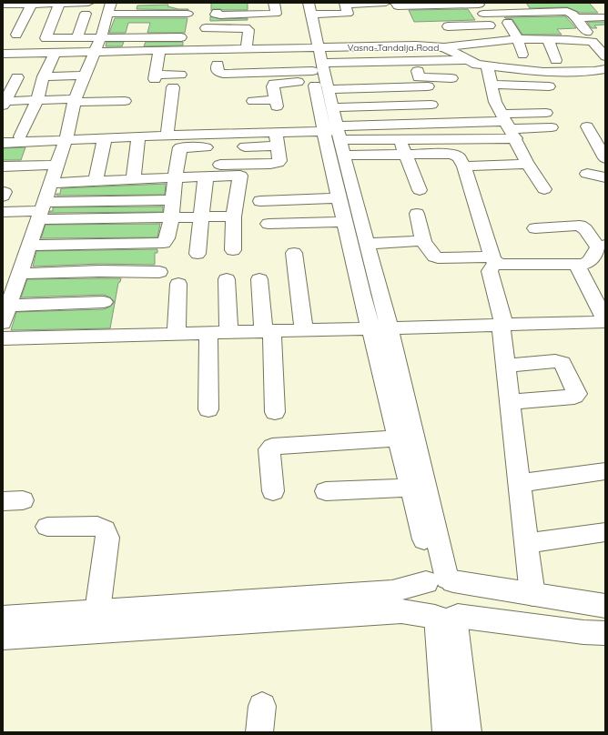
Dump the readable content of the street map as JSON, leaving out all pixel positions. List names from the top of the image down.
{
  "streets": {
    "street": ["Vasna-Tandalja Road"]
  }
}
